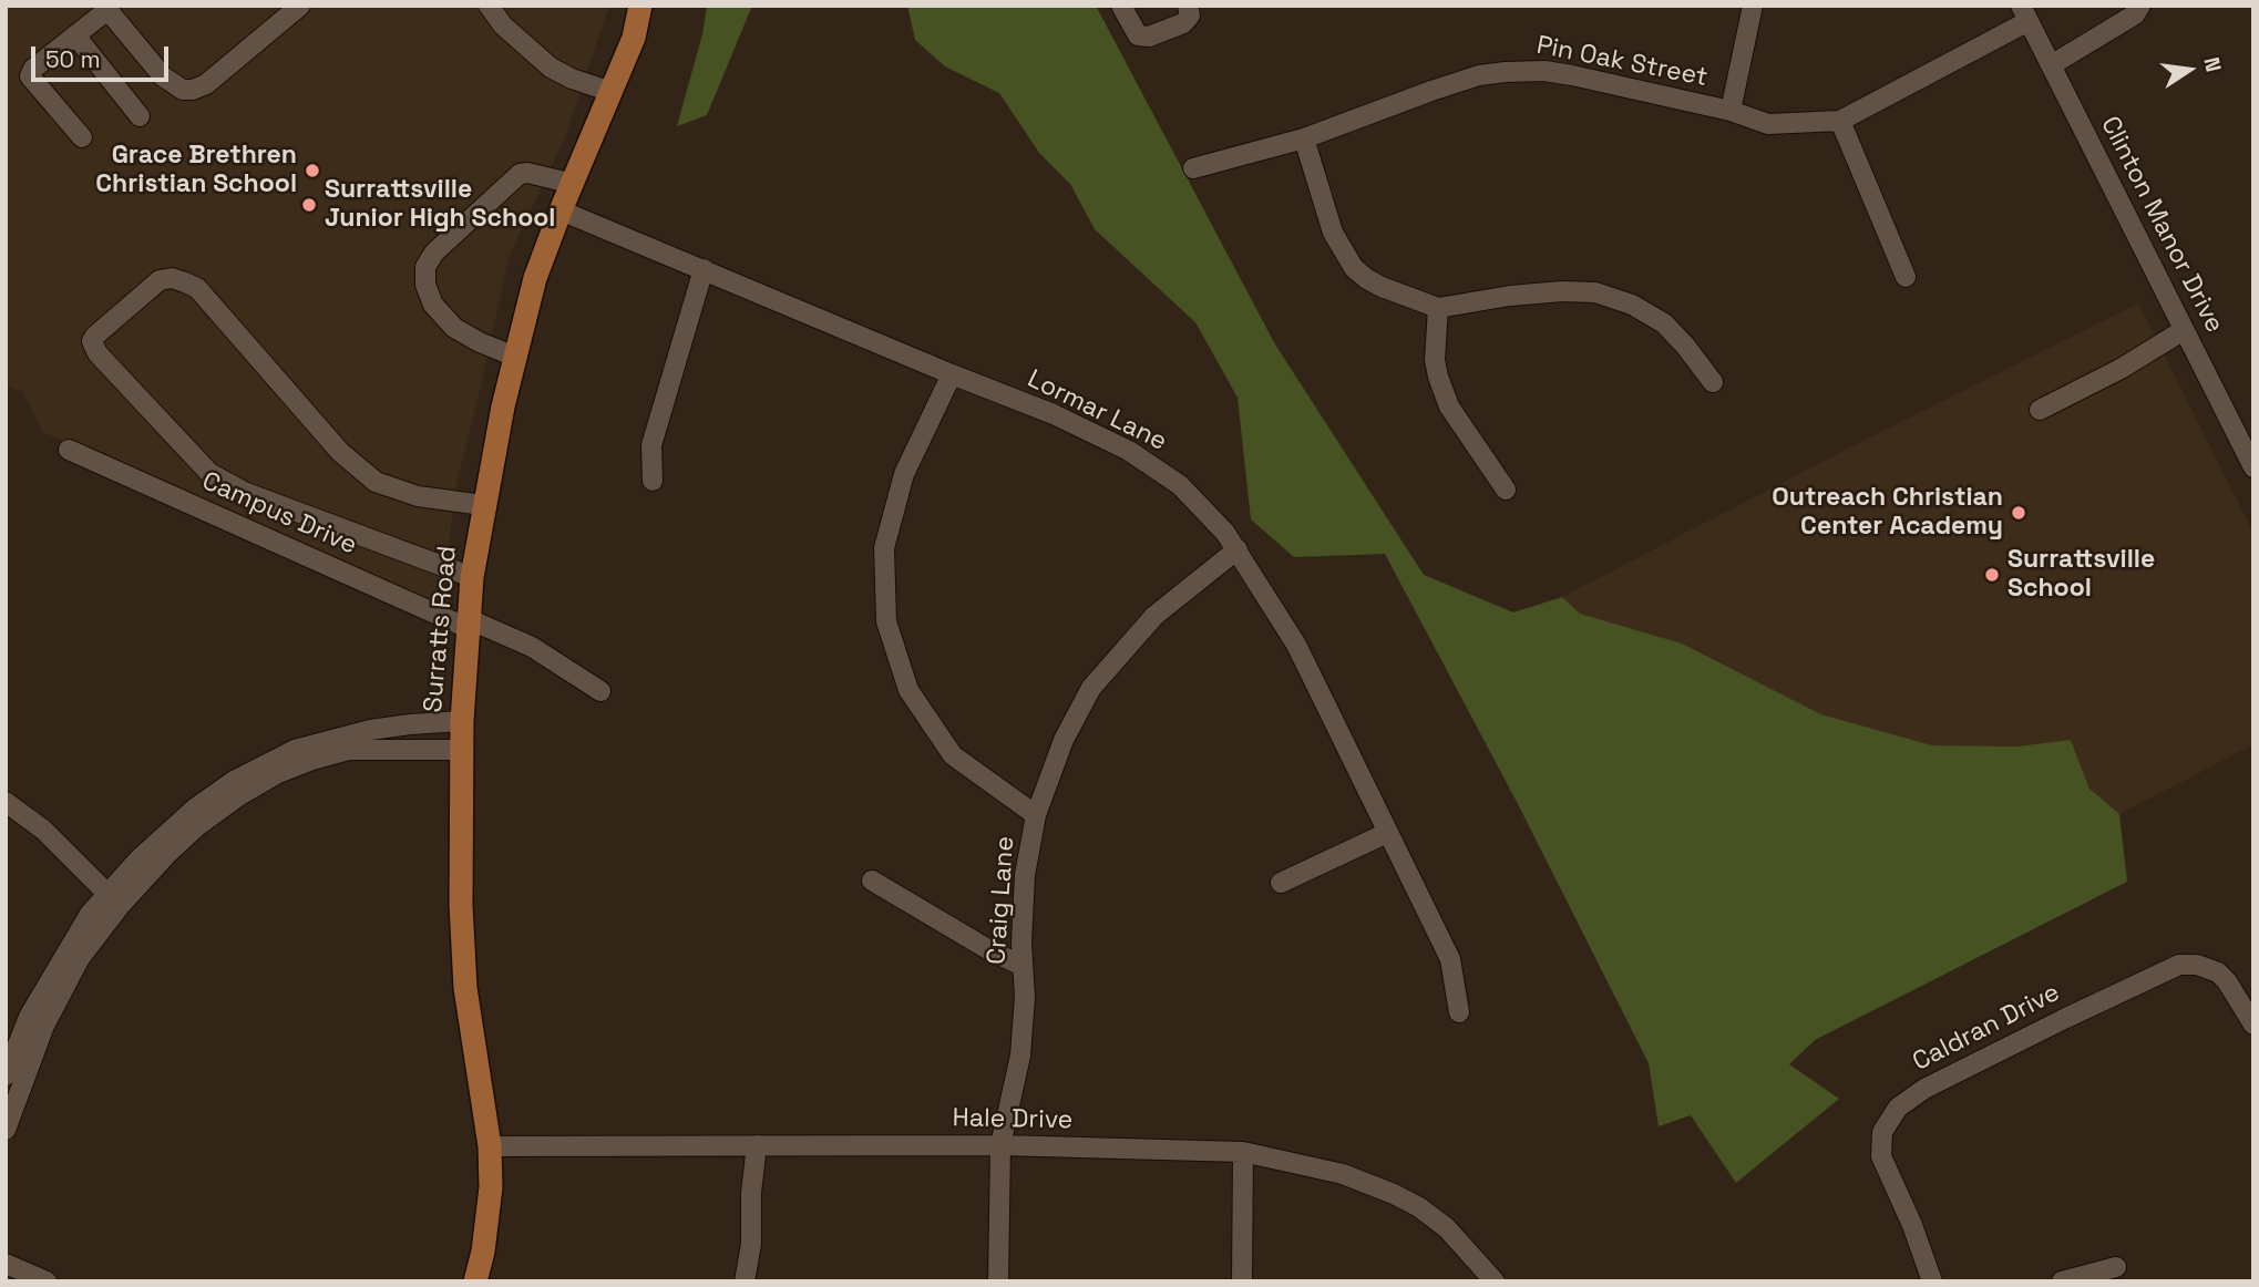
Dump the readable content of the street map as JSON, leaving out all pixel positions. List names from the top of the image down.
{
  "streets": {
    "main road": ["Surratts Road"],
    "street": [
      "Pin Oak Street",
      "Clinton Manor Drive",
      "Lormar Lane",
      "Campus Drive",
      "Craig Lane",
      "Caldran Drive",
      "Hale Drive"
    ]
  },
  "crossings": [
    ["Pin Oak Street", "Clinton Manor Drive"],
    ["Lormar Lane", "Surratts Road"],
    ["Lormar Lane", "Craig Lane"],
    ["Campus Drive", "Surratts Road"],
    ["Surratts Road", "Hale Drive"],
    ["Craig Lane", "Hale Drive"]
  ],
  "places": [
    "Grace Brethren Christian School",
    "Surrattsville Junior High School",
    "Outreach Christian Center Academy",
    "Surrattsville School"
  ],
  "scale_bar": "50 m",
  "north": "right"
}
